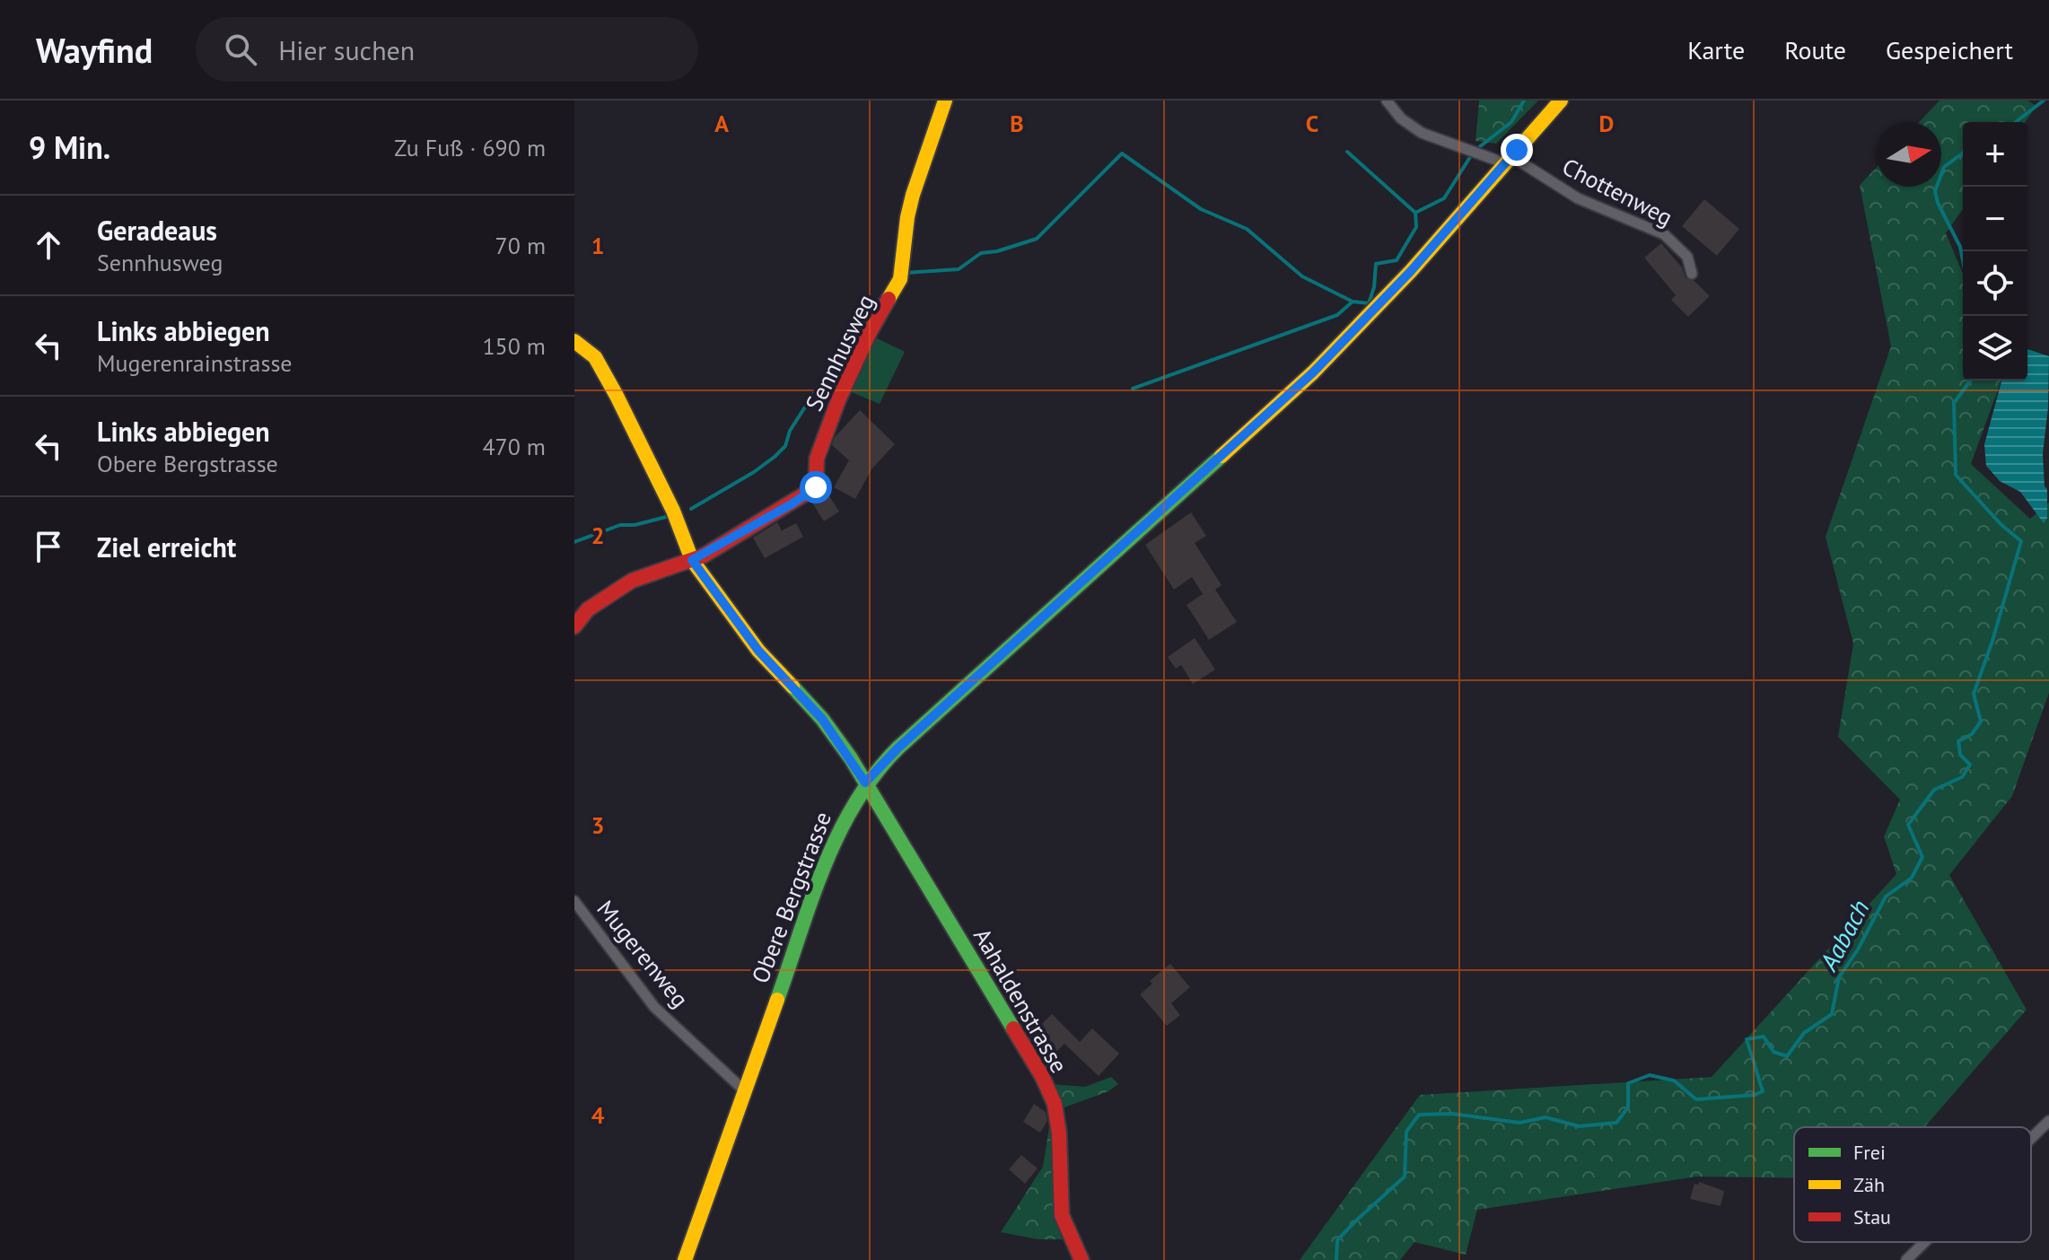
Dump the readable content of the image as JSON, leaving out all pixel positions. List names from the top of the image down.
{
  "streets": {
    "street": [
      "Chottenweg",
      "Sennhusweg",
      "Obere Bergstrasse",
      "Mugerenweg",
      "Aahaldenstrasse"
    ]
  },
  "crossings": [
    ["Chottenweg", "Obere Bergstrasse"],
    ["Sennhusweg", "Aahaldenstrasse"],
    ["Obere Bergstrasse", "Mugerenweg"],
    ["Obere Bergstrasse", "Aahaldenstrasse"]
  ],
  "water": ["Aabach"],
  "legend": ["Frei", "Zäh", "Stau"],
  "north": "right",
  "page": {
    "header": "Wayfind",
    "search": "Hier suchen",
    "nav": ["Karte", "Route", "Gespeichert"],
    "heading": ["9 Min.", "Zu Fuß · 690 m"],
    "map_buttons": ["+", "−"],
    "list": [
      ["Geradeaus", "Sennhusweg", "70 m"],
      ["Links abbiegen", "Mugerenrainstrasse", "150 m"],
      ["Links abbiegen", "Obere Bergstrasse", "470 m"],
      "Ziel erreicht"
    ]
  },
  "grid": {
    "columns": [
      "A",
      "B",
      "C",
      "D"
    ],
    "rows": [
      "1",
      "2",
      "3",
      "4"
    ]
  }
}
